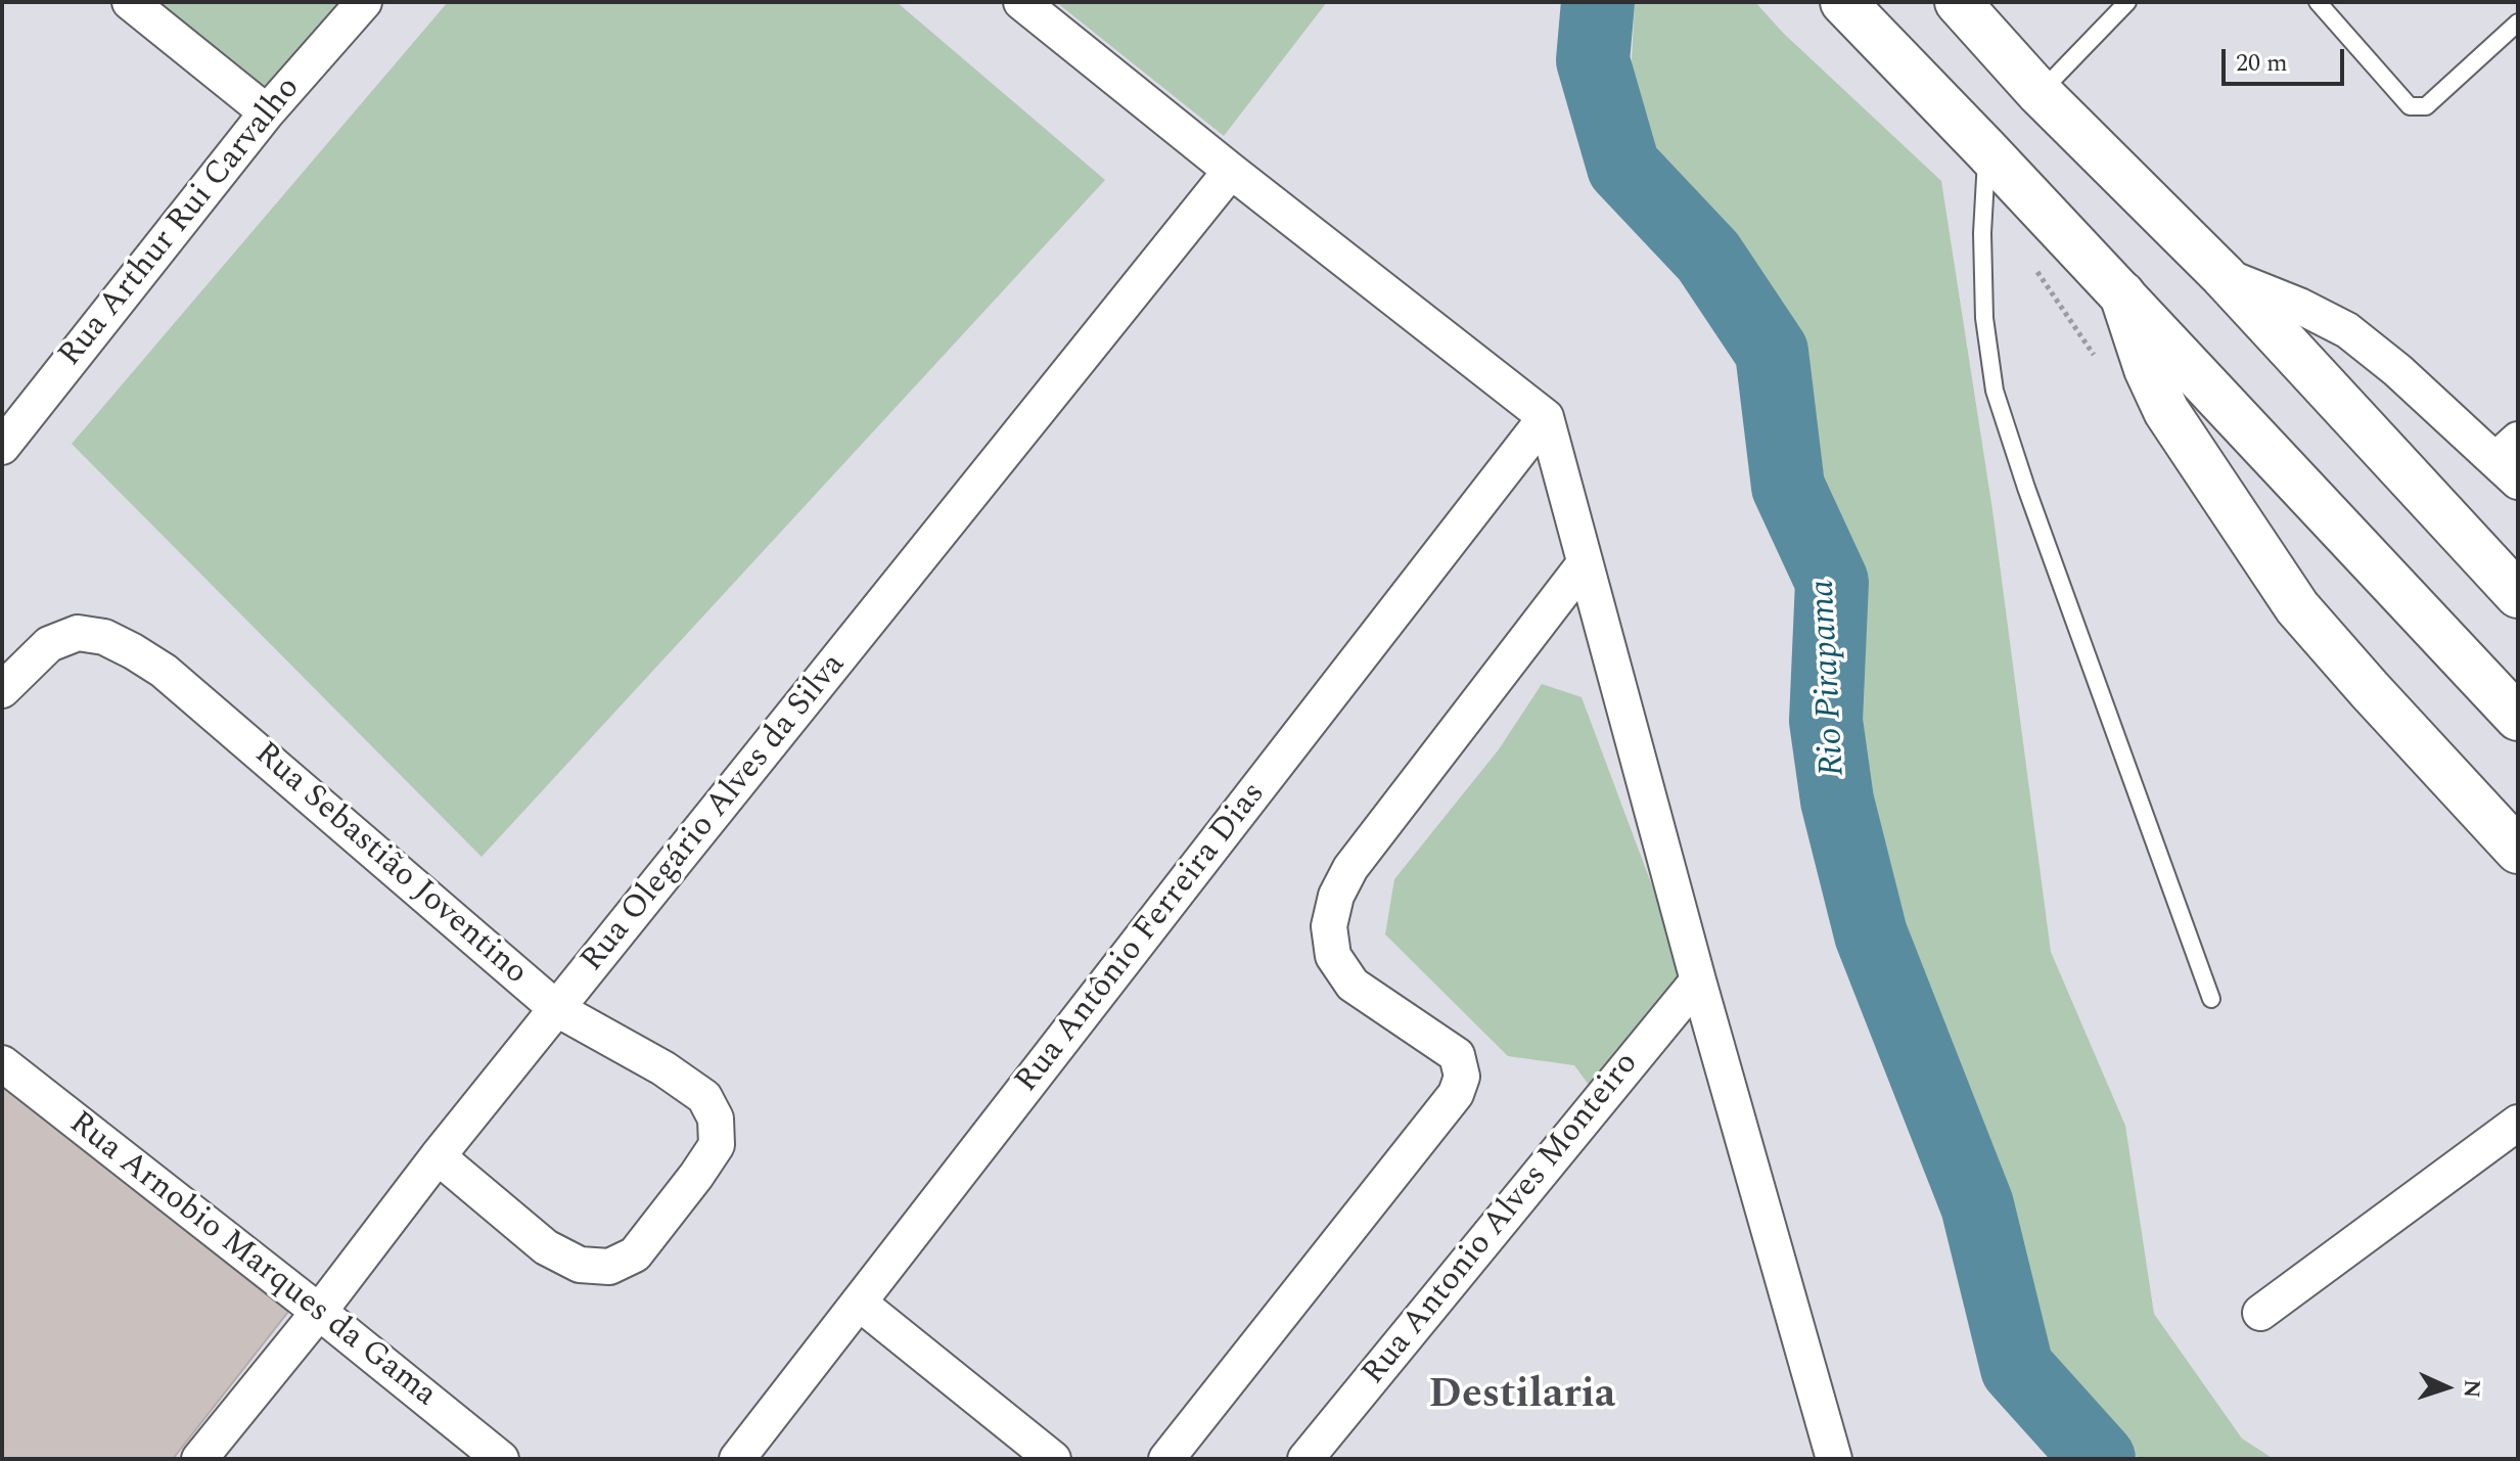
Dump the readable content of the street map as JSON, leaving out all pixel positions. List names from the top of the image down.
{
  "streets": {
    "street": [
      "Rua Arthur Rui Carvalho",
      "Rua Olegário Alves da Silva",
      "Rua Sebastião Joventino",
      "Rua Antônio Ferreira Dias",
      "Rua Antonio Alves Monteiro",
      "Rua Arnobio Marques da Gama"
    ]
  },
  "crossings": [
    ["Rua Olegário Alves da Silva", "Rua Sebastião Joventino"],
    ["Rua Olegário Alves da Silva", "Rua Arnobio Marques da Gama"]
  ],
  "districts": ["Destilaria"],
  "water": ["Rio Pirapama"],
  "scale_bar": "20 m",
  "north": "right"
}
